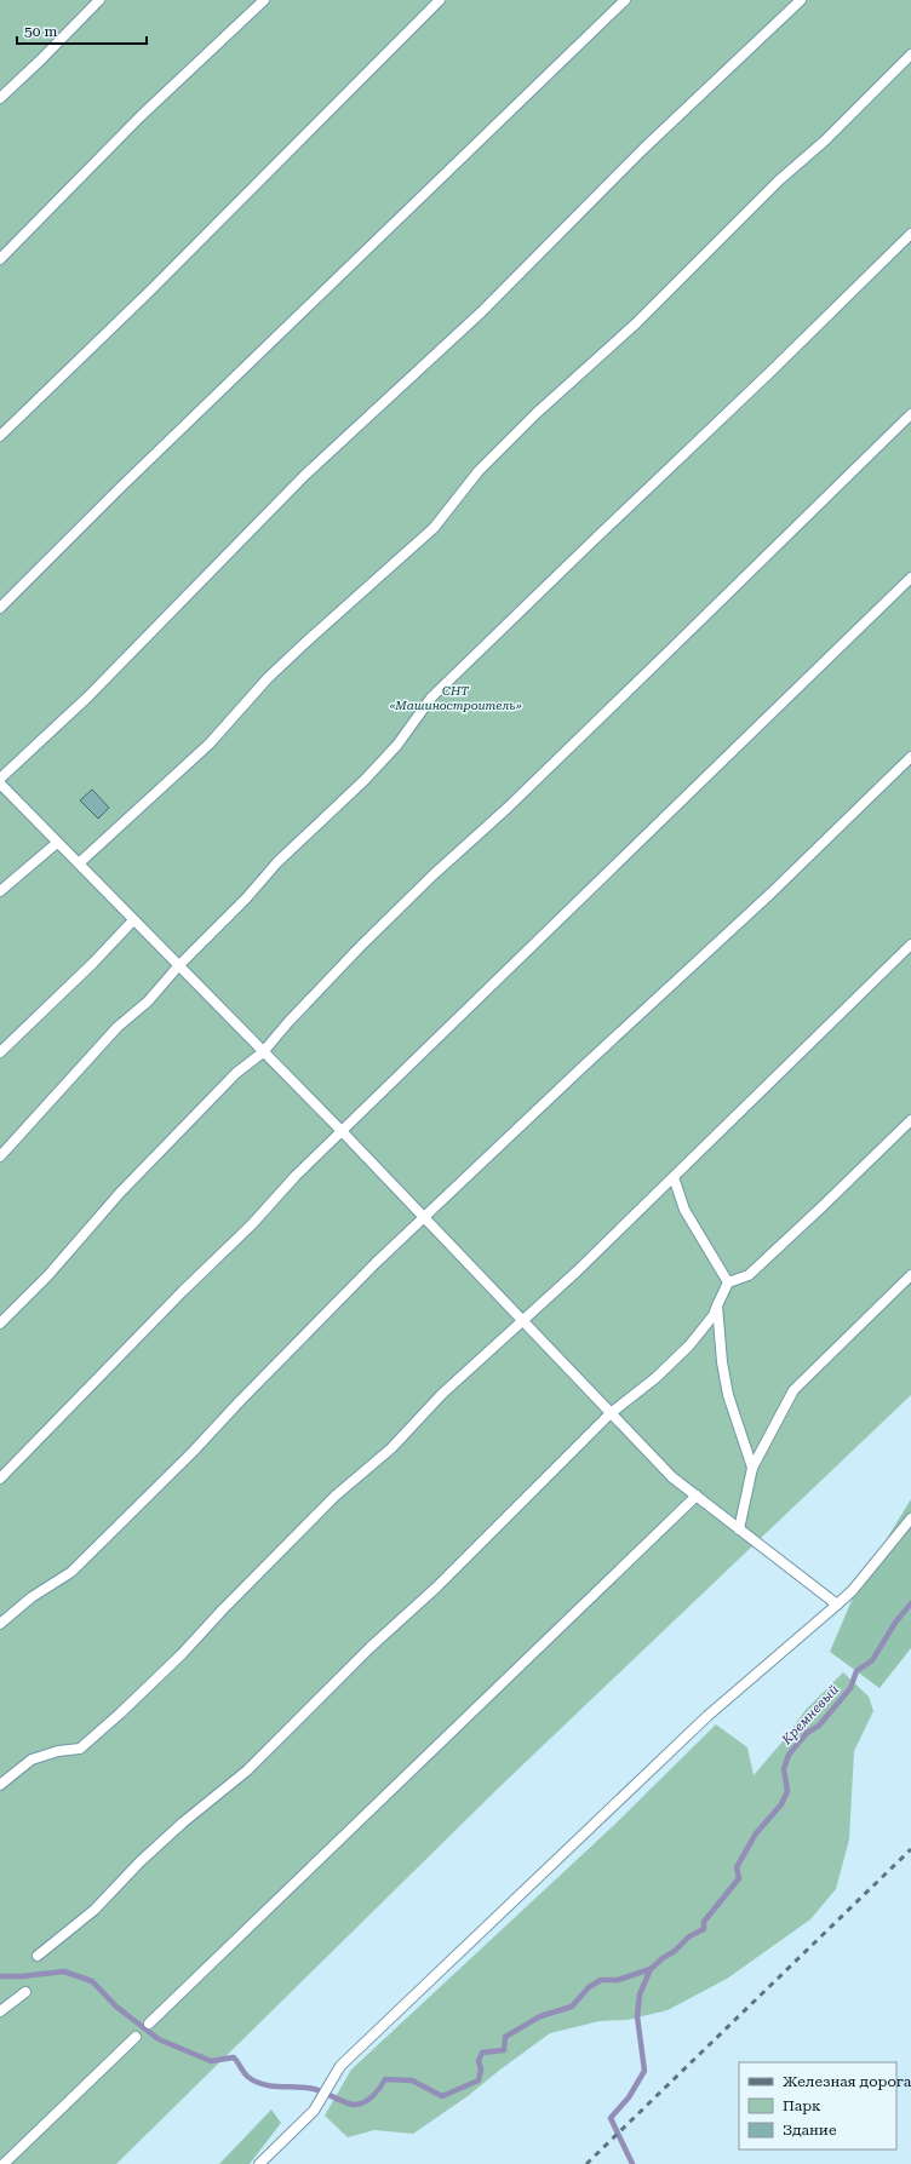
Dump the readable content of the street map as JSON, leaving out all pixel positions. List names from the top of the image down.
{
  "water": ["Кремневый"],
  "parks": ["СНТ «Машиностроитель»"],
  "legend": ["Железная дорога", "Парк", "Здание"],
  "scale_bar": "50 m"
}
